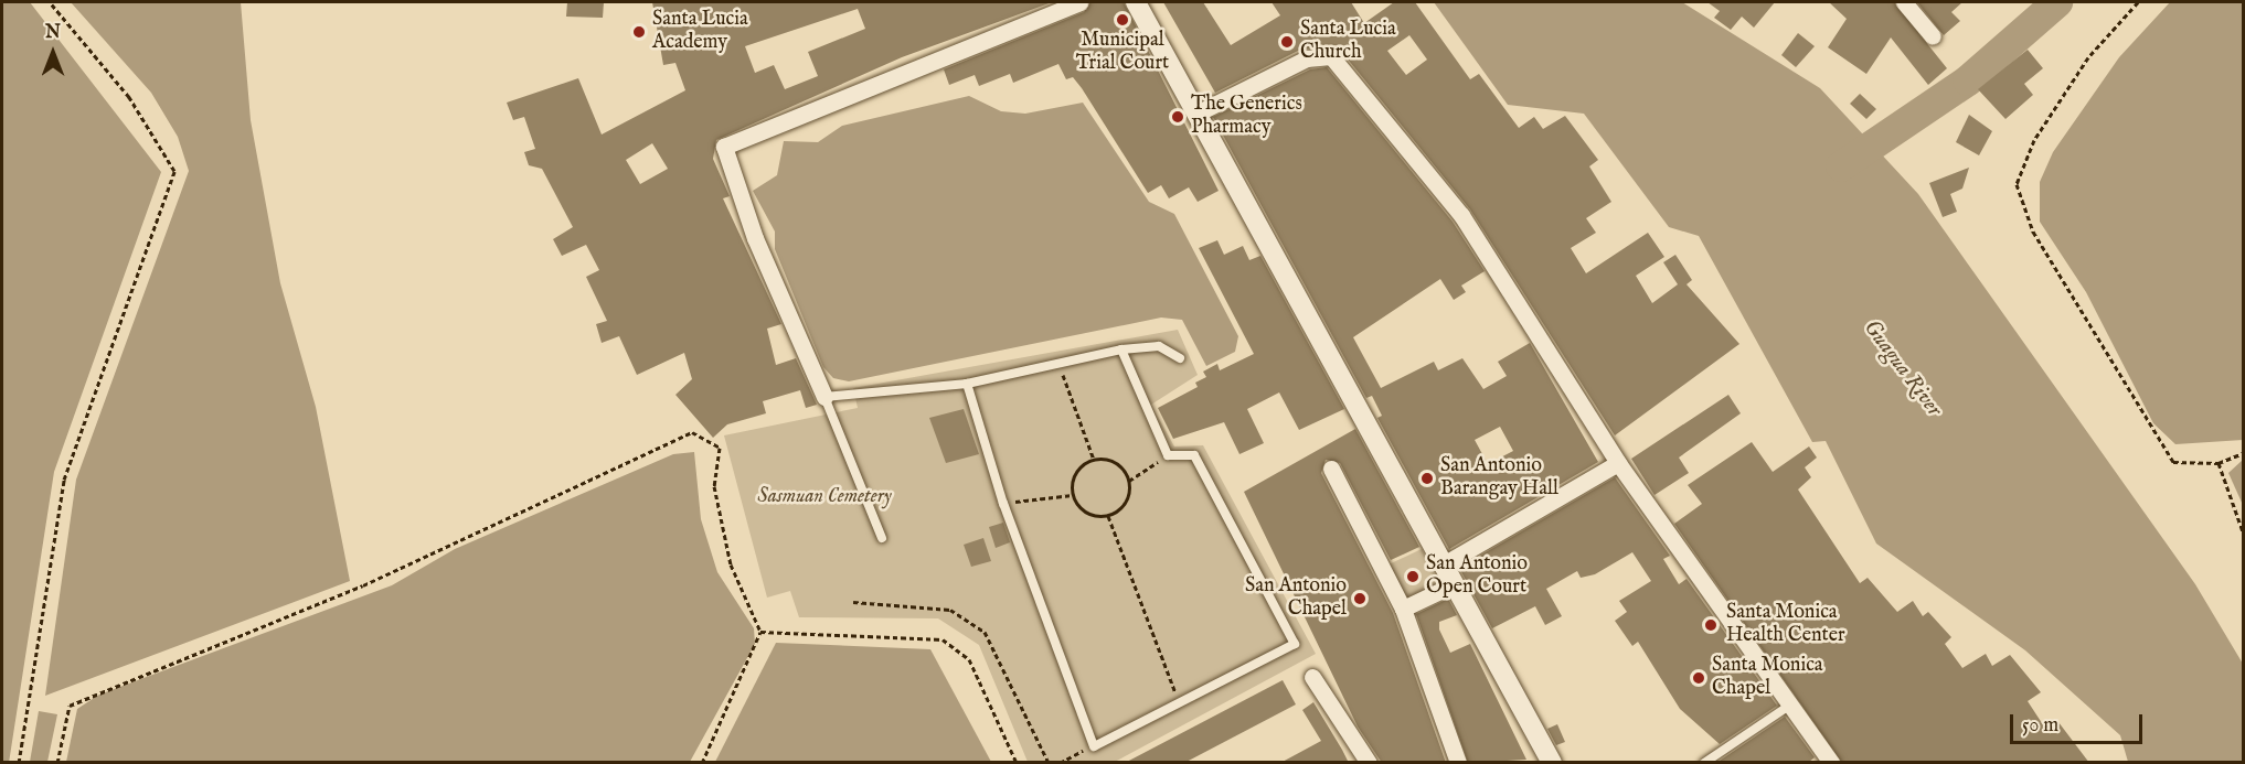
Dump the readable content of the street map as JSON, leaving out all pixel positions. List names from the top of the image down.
{
  "water": ["Guagua River"],
  "parks": ["Sasmuan Cemetery"],
  "places": [
    "Municipal Trial Court",
    "Santa Lucia Academy",
    "Santa Lucia Church",
    "The Generics Pharmacy",
    "San Antonio Barangay Hall",
    "San Antonio Open Court",
    "San Antonio Chapel",
    "Santa Monica Health Center",
    "Santa Monica Chapel"
  ],
  "scale_bar": "50 m",
  "north": "top"
}
